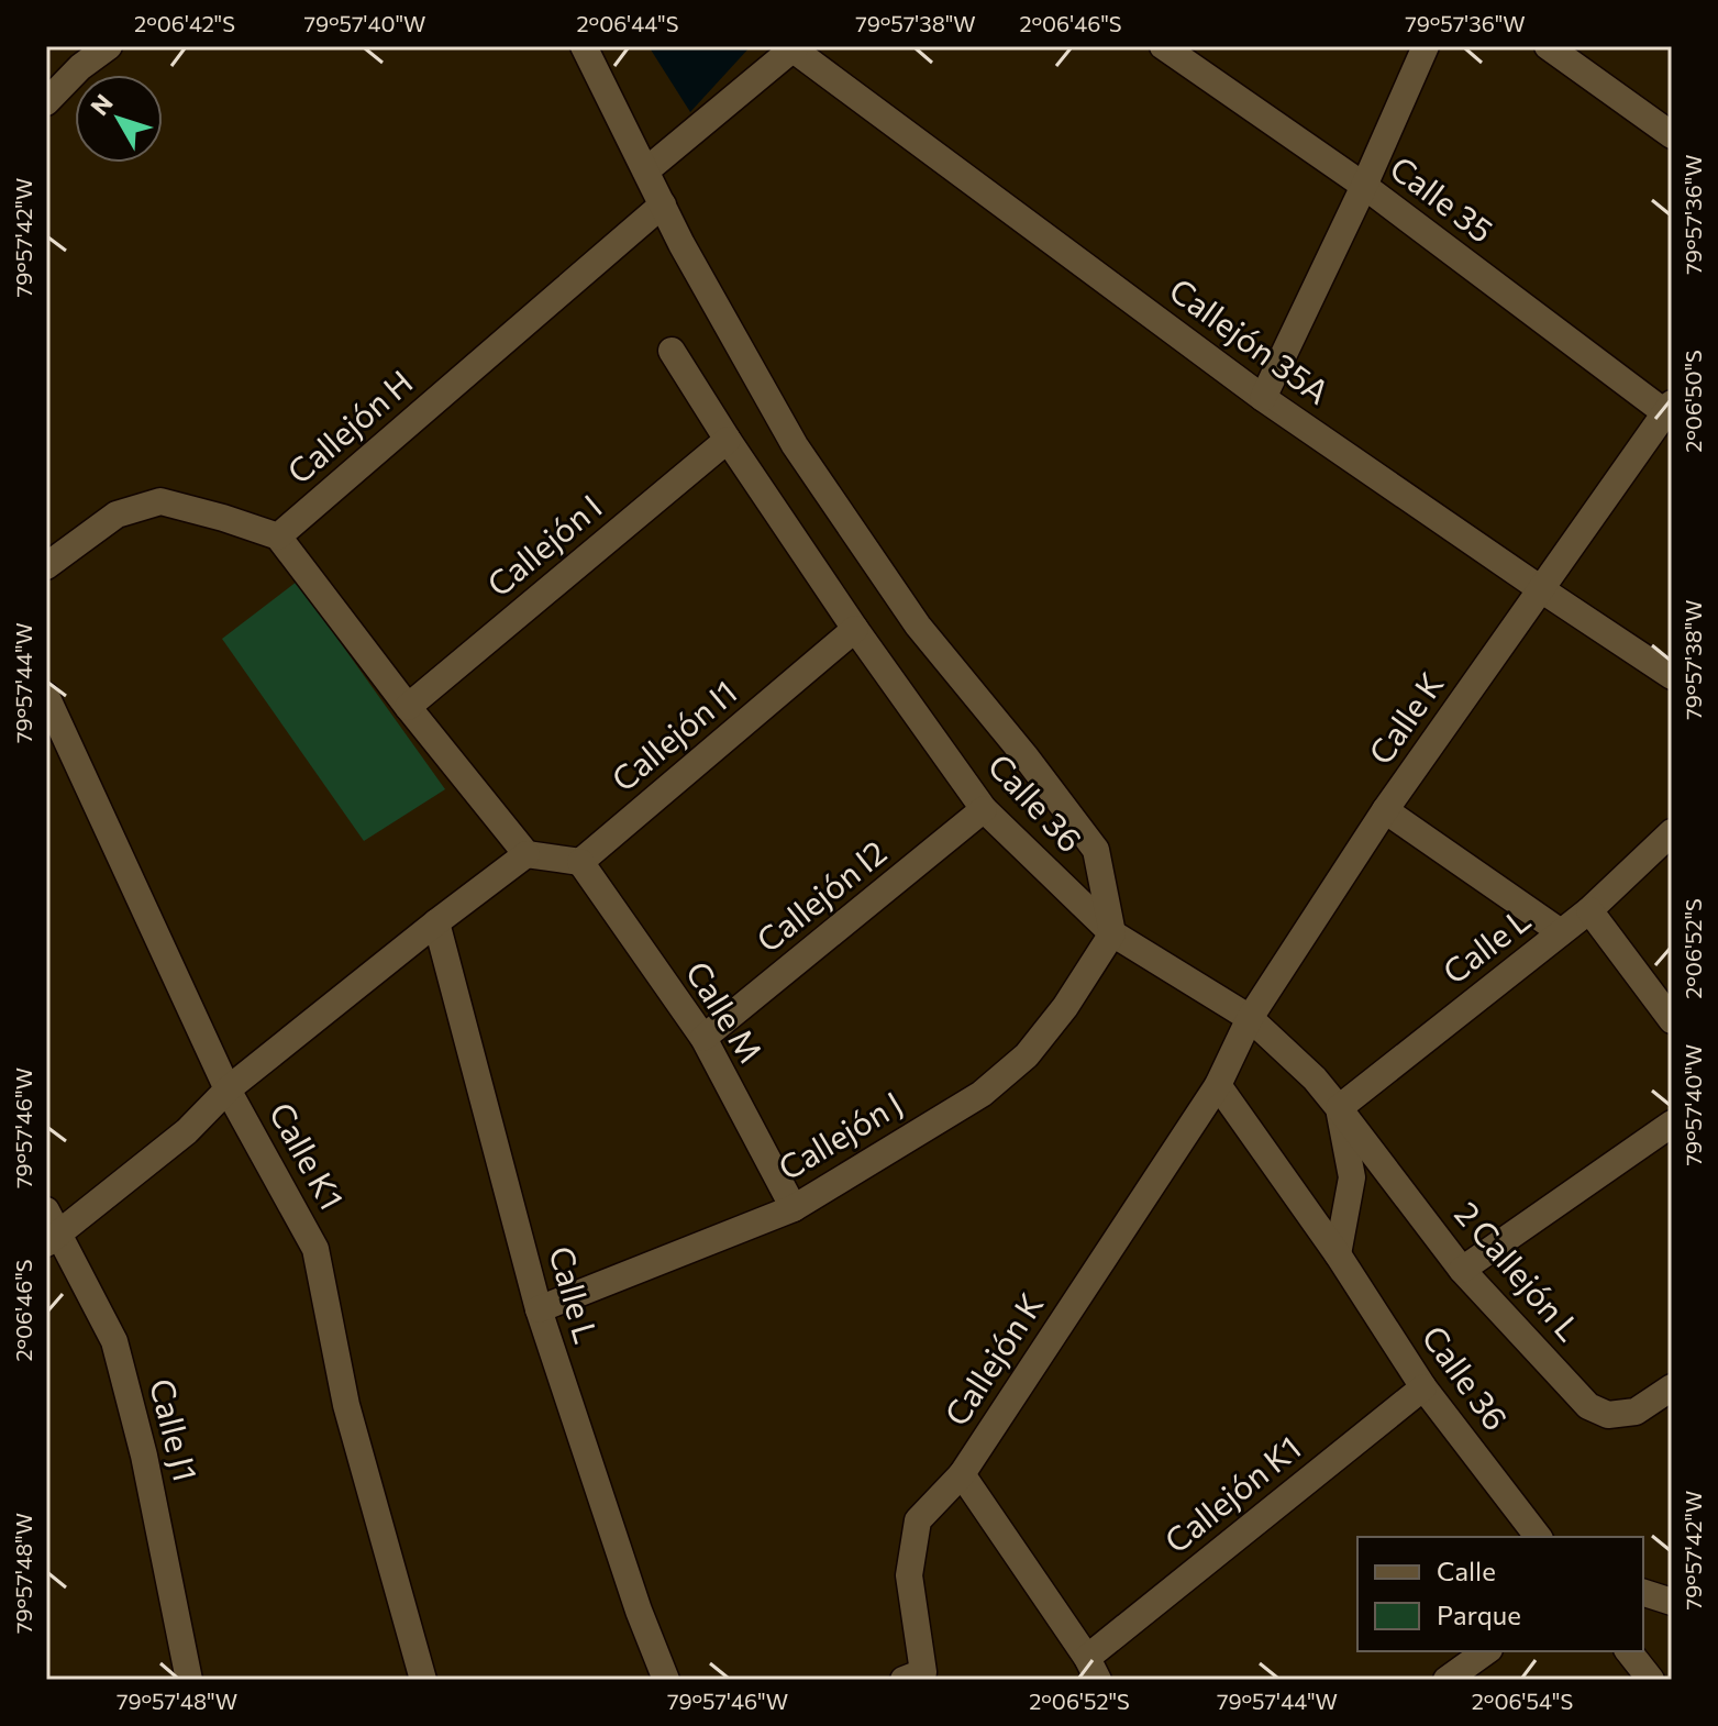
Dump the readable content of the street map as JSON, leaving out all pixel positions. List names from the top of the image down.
{
  "streets": {
    "street": [
      "Calle 35",
      "Callejón 35A",
      "Callejón H",
      "Callejón I",
      "Calle K",
      "Callejón I1",
      "Calle 36",
      "Callejón I2",
      "Calle L",
      "Calle M",
      "Callejón J",
      "Calle K1",
      "2 Callejón L",
      "Callejón K",
      "Calle J1",
      "Callejón K1"
    ]
  },
  "crossings": [
    ["Calle 35", "Calle K"],
    ["Callejón 35A", "Calle K"],
    ["Callejón I", "Calle 36"],
    ["Calle K", "Calle 36"],
    ["Calle K", "Callejón K"],
    ["Callejón I1", "Calle 36"],
    ["Callejón I1", "Calle M"],
    ["Calle 36", "Callejón I2"],
    ["Calle 36", "Calle L"],
    ["Calle 36", "Callejón J"],
    ["Calle 36", "2 Callejón L"],
    ["Calle 36", "Callejón K"],
    ["Calle 36", "Callejón K1"],
    ["Callejón I2", "Calle M"],
    ["Calle L", "Callejón J"],
    ["Calle L", "2 Callejón L"],
    ["Calle M", "Callejón J"]
  ],
  "legend": ["Calle", "Parque"],
  "north": "top left",
  "coordinates": [
    "2°06'42\"S",
    "79°57'40\"W",
    "2°06'44\"S",
    "79°57'38\"W",
    "2°06'46\"S",
    "79°57'36\"W",
    "79°57'42\"W",
    "2°06'50\"S",
    "79°57'44\"W",
    "2°06'52\"S",
    "79°57'46\"W",
    "79°57'48\"W",
    "2°06'54\"S"
  ]
}
